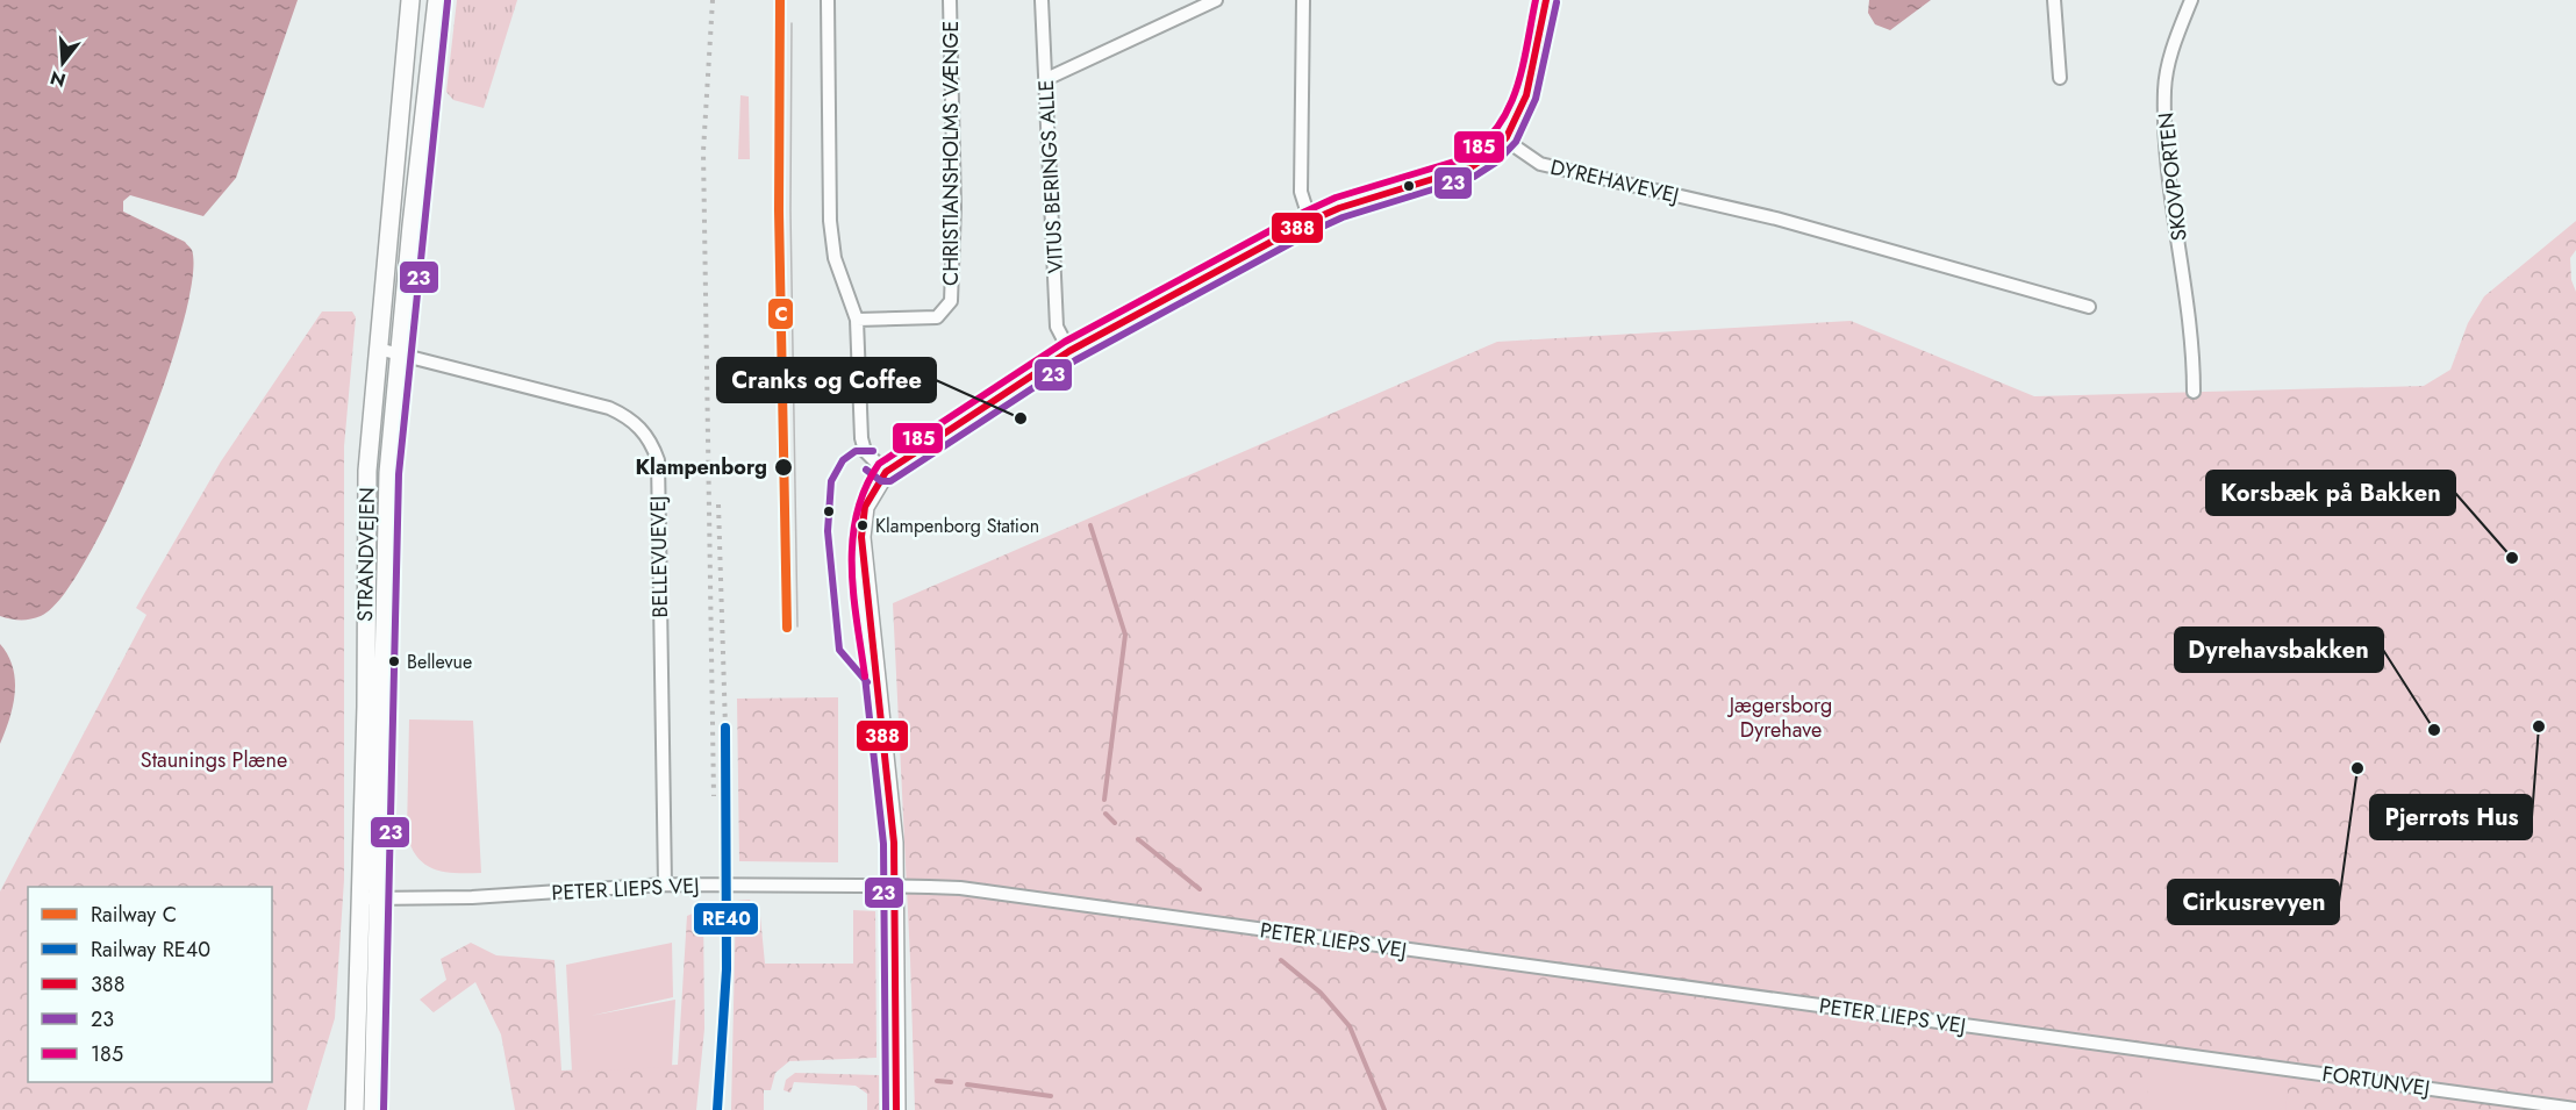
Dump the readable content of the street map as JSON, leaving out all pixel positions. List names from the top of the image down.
{
  "streets": {
    "main road": ["STRANDVEJEN"],
    "street": [
      "CHRISTIANSHOLMS VÆNGE",
      "VITUS BERINGS ALLE",
      "SKOVPORTEN",
      "DYREHAVEVEJ",
      "BELLEVUEVEJ",
      "PETER LIEPS VEJ",
      "FORTUNVEJ"
    ]
  },
  "crossings": [
    ["STRANDVEJEN", "BELLEVUEVEJ"],
    ["STRANDVEJEN", "PETER LIEPS VEJ"],
    ["BELLEVUEVEJ", "PETER LIEPS VEJ"],
    ["PETER LIEPS VEJ", "FORTUNVEJ"]
  ],
  "parks": ["Jægersborg Dyrehave", "Staunings Plæne"],
  "places": [
    "Cranks og Coffee",
    "Klampenborg",
    "Klampenborg Station",
    "Korsbæk på Bakken",
    "Bellevue",
    "Pjerrots Hus",
    "Dyrehavsbakken",
    "Cirkusrevyen"
  ],
  "lines": [
    "rail line C",
    "transit line 388",
    "transit line 185",
    "transit line 23",
    "rail line RE40"
  ],
  "legend": [
    "Railway C",
    "Railway RE40",
    "388",
    "23",
    "185"
  ],
  "north": "bottom"
}
